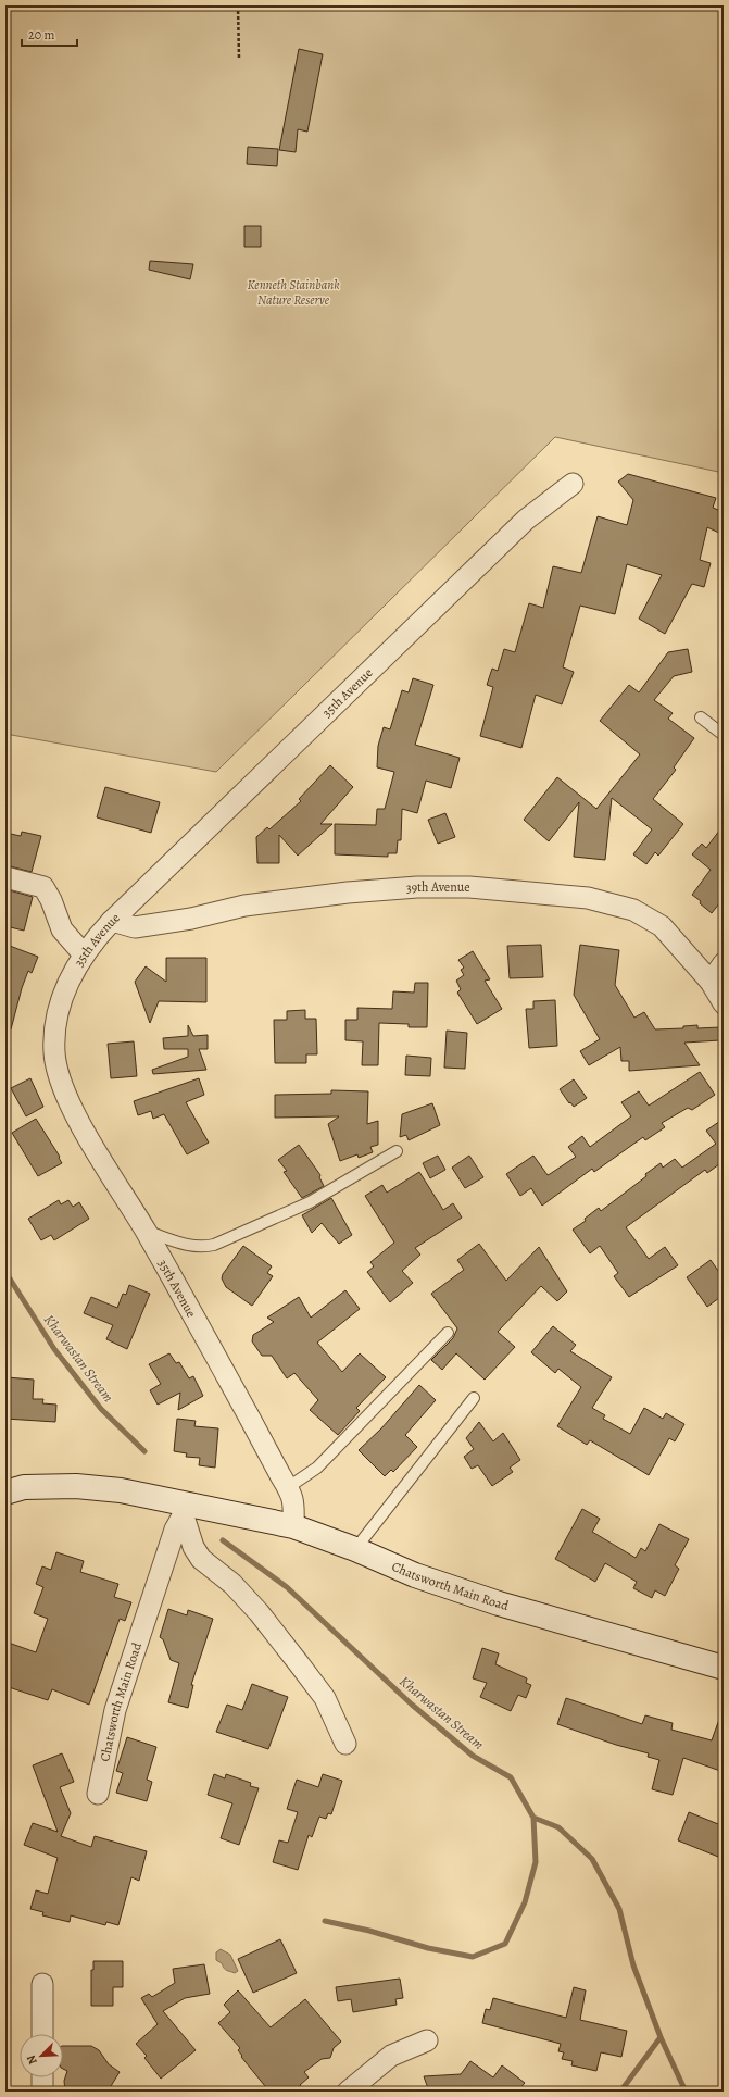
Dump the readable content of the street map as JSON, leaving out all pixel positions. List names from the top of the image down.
{
  "streets": {
    "street": ["35th Avenue", "39th Avenue", "Chatsworth Main Road"]
  },
  "crossings": [
    ["35th Avenue", "39th Avenue"],
    ["35th Avenue", "Chatsworth Main Road"]
  ],
  "water": ["Kharwastan Stream"],
  "parks": ["Kenneth Stainbank Nature Reserve"],
  "scale_bar": "20 m",
  "north": "bottom left"
}
